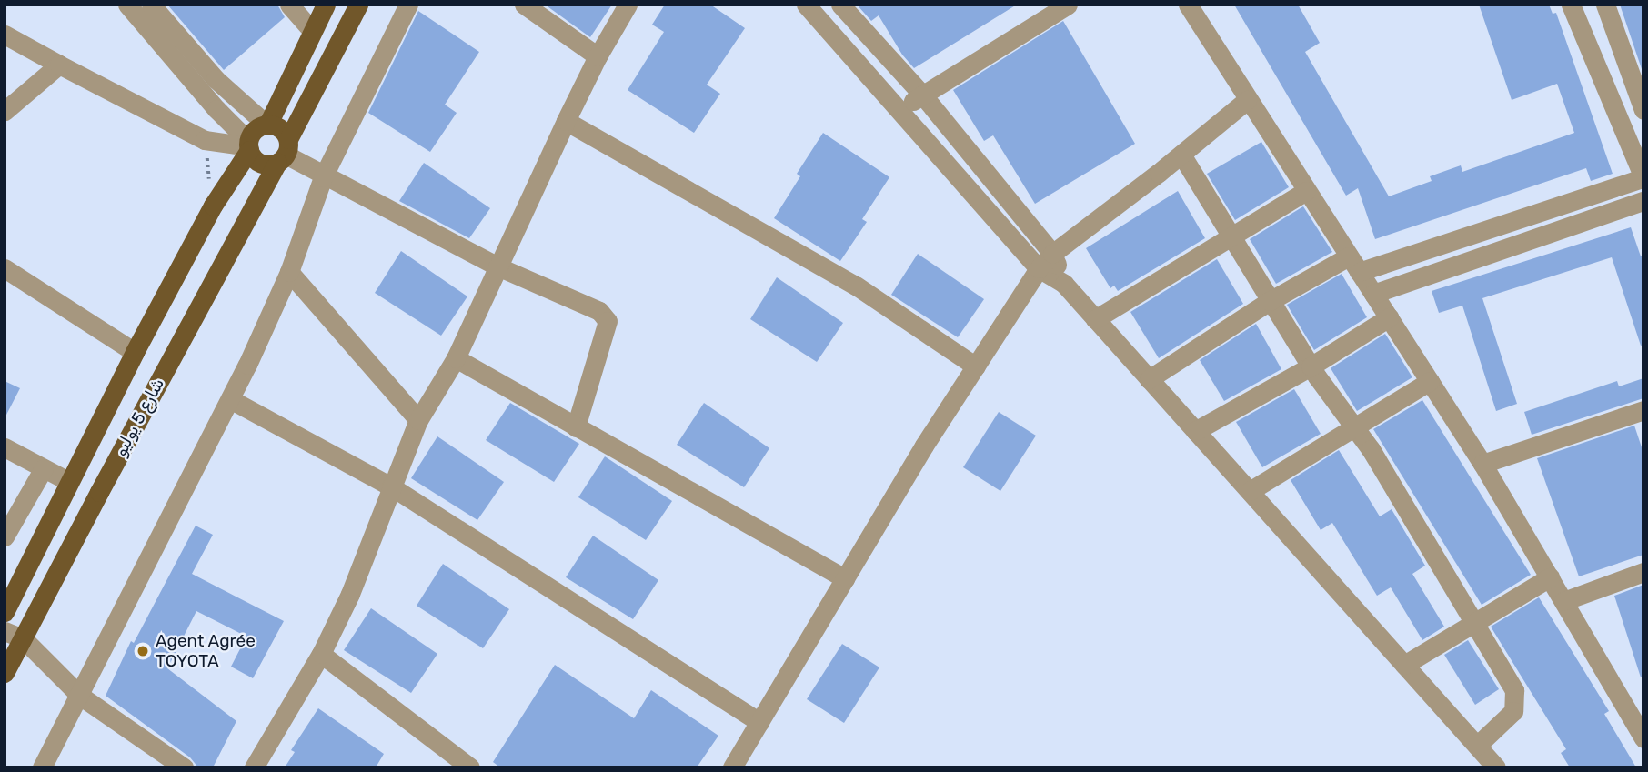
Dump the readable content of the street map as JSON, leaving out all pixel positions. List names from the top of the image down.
{
  "streets": {
    "main road": ["شارع 5 يوليو"]
  },
  "places": ["Agent Agrée TOYOTA"]
}
